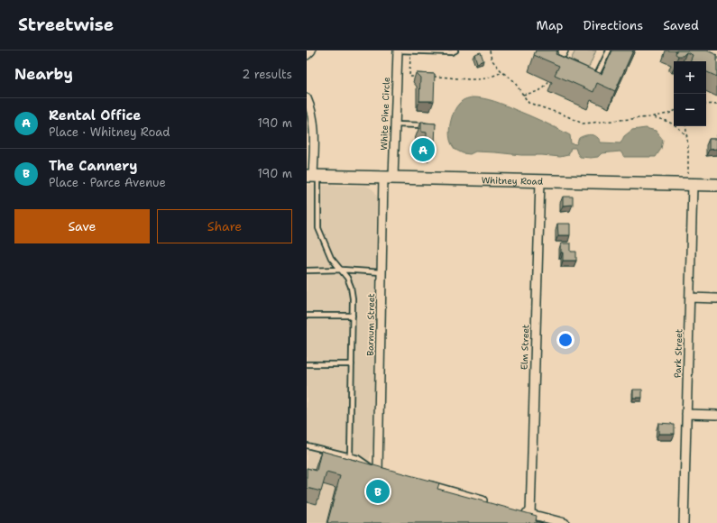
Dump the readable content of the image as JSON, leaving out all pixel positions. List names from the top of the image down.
{
  "streets": {
    "main road": ["Whitney Road"],
    "street": [
      "White Pine Circle",
      "Barnum Street",
      "Elm Street",
      "Park Street"
    ]
  },
  "crossings": [
    ["White Pine Circle", "Whitney Road"],
    ["White Pine Circle", "Barnum Street"],
    ["Whitney Road", "Barnum Street"],
    ["Whitney Road", "Elm Street"],
    ["Whitney Road", "Park Street"]
  ],
  "page": {
    "header": "Streetwise",
    "nav": ["Map", "Directions", "Saved"],
    "heading": ["Nearby", "2 results"],
    "map_buttons": ["+", "−"],
    "list": [
      {
        "mark": "A",
        "name": "Rental Office",
        "note": "Place · Whitney Road",
        "value": "190 m"
      },
      {
        "mark": "B",
        "name": "The Cannery",
        "note": "Place · Parce Avenue",
        "value": "190 m"
      }
    ],
    "pins": ["A", "B"],
    "buttons": ["Save", "Share"]
  }
}
